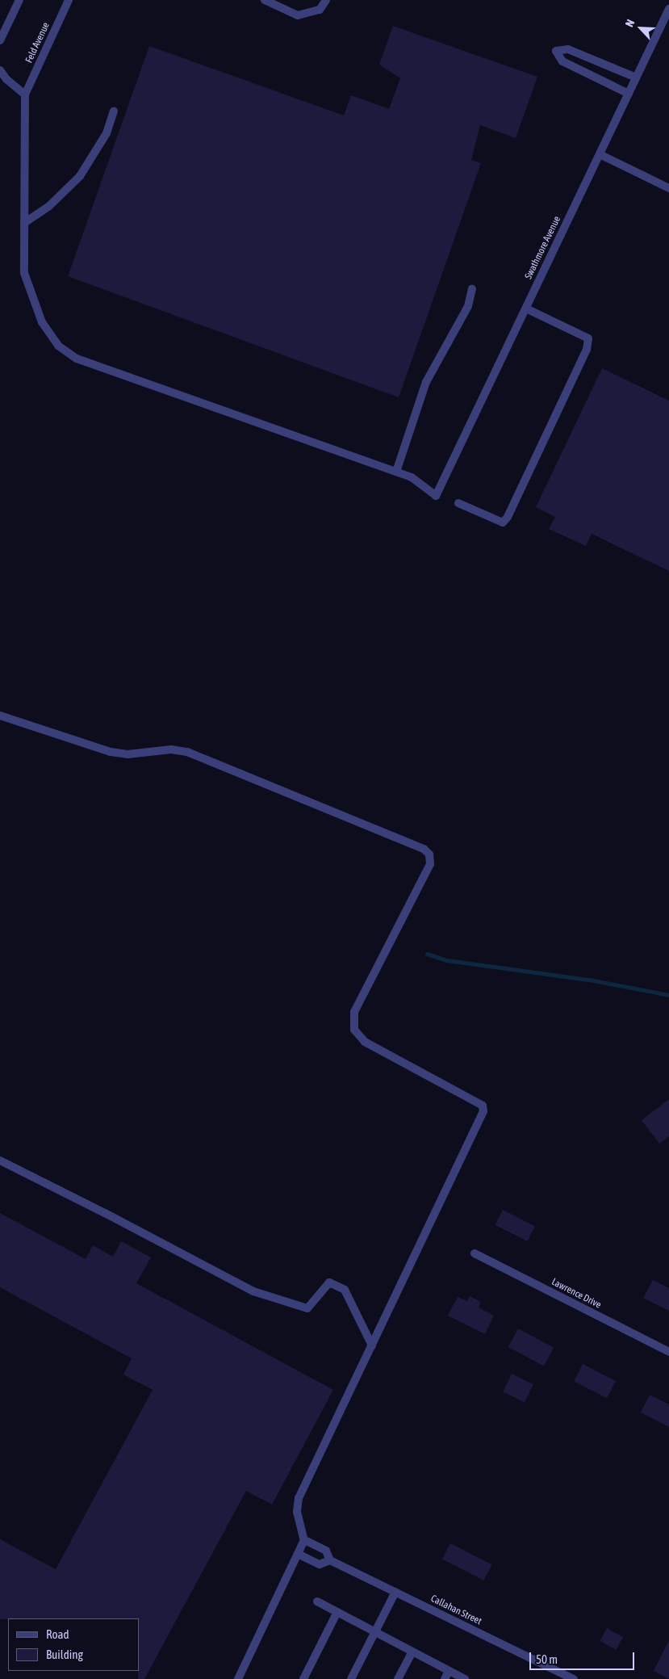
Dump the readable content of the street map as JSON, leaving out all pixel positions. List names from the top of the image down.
{
  "streets": {
    "street": [
      "Feld Avenue",
      "Swathmore Avenue",
      "Lawrence Drive",
      "Callahan Street"
    ]
  },
  "legend": ["Road", "Building"],
  "scale_bar": "50 m",
  "north": "top left"
}
